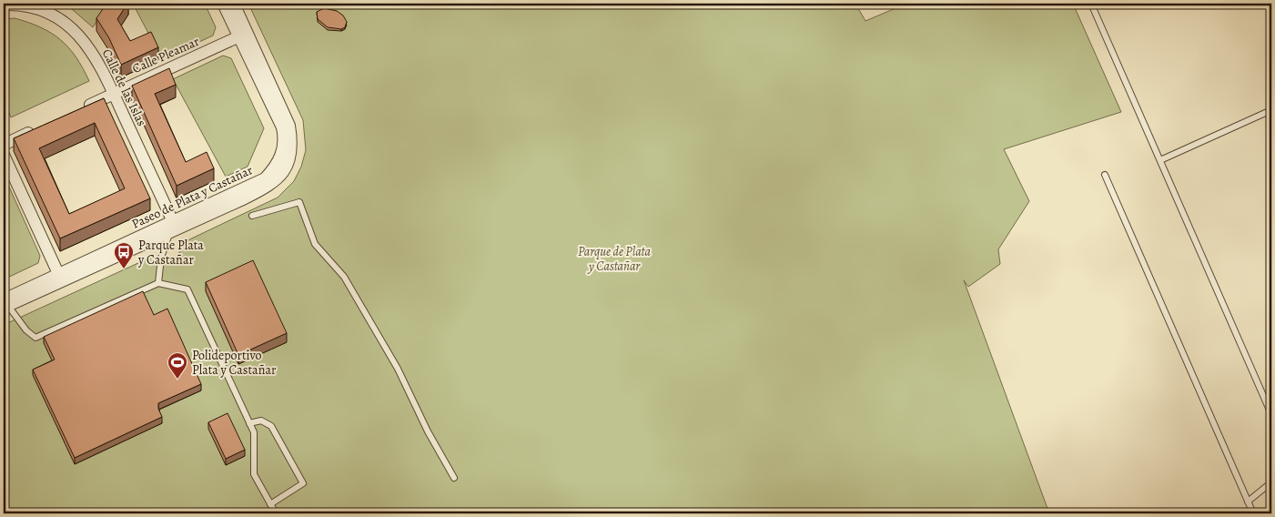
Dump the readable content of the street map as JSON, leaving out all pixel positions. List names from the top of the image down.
{
  "streets": {
    "street": ["Calle Pleamar", "Calle de las Islas", "Paseo de Plata y Castañar"]
  },
  "crossings": [
    ["Calle Pleamar", "Calle de las Islas"],
    ["Calle Pleamar", "Paseo de Plata y Castañar"],
    ["Calle de las Islas", "Paseo de Plata y Castañar"]
  ],
  "parks": ["Parque de Plata y Castañar"],
  "places": {
    "bus stop": ["Parque Plata y Castañar"],
    "sports": ["Polideportivo Plata y Castañar"]
  }
}
